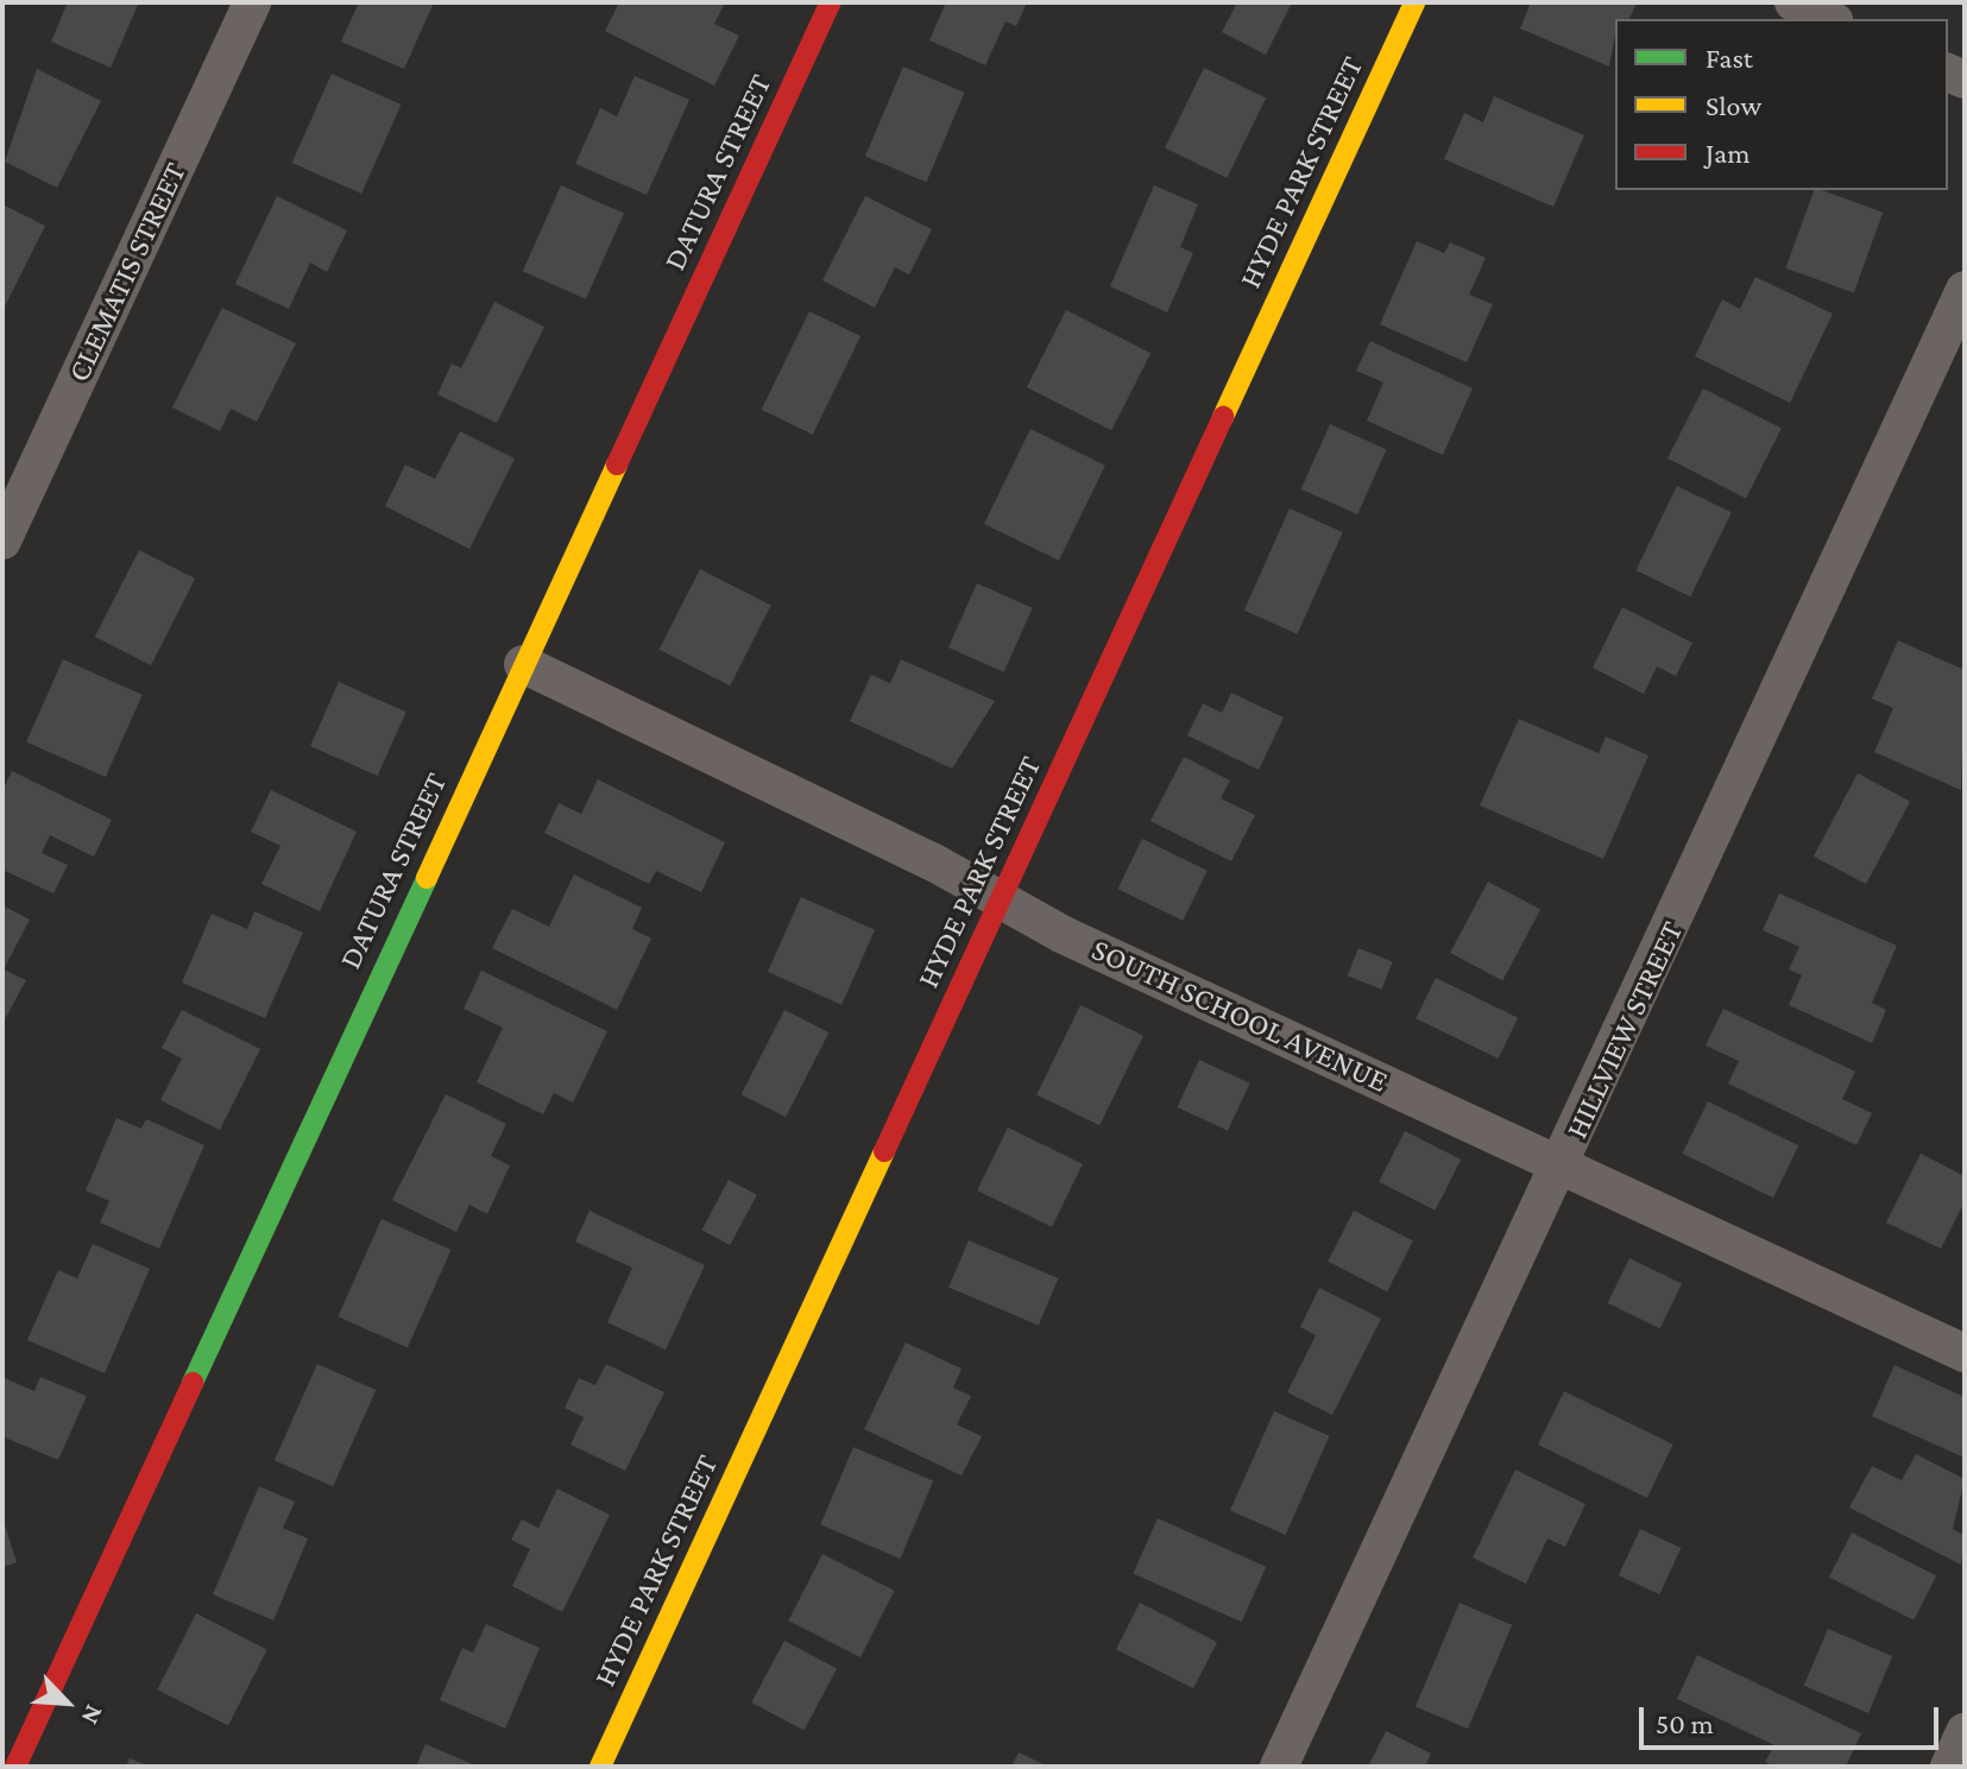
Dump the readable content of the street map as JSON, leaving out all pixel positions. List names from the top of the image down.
{
  "streets": {
    "street": [
      "DATURA STREET",
      "HYDE PARK STREET",
      "CLEMATIS STREET",
      "SOUTH SCHOOL AVENUE",
      "HILLVIEW STREET"
    ]
  },
  "crossings": [
    ["DATURA STREET", "SOUTH SCHOOL AVENUE"],
    ["HYDE PARK STREET", "SOUTH SCHOOL AVENUE"],
    ["SOUTH SCHOOL AVENUE", "HILLVIEW STREET"]
  ],
  "legend": ["Fast", "Slow", "Jam"],
  "scale_bar": "50 m",
  "north": "bottom right"
}
